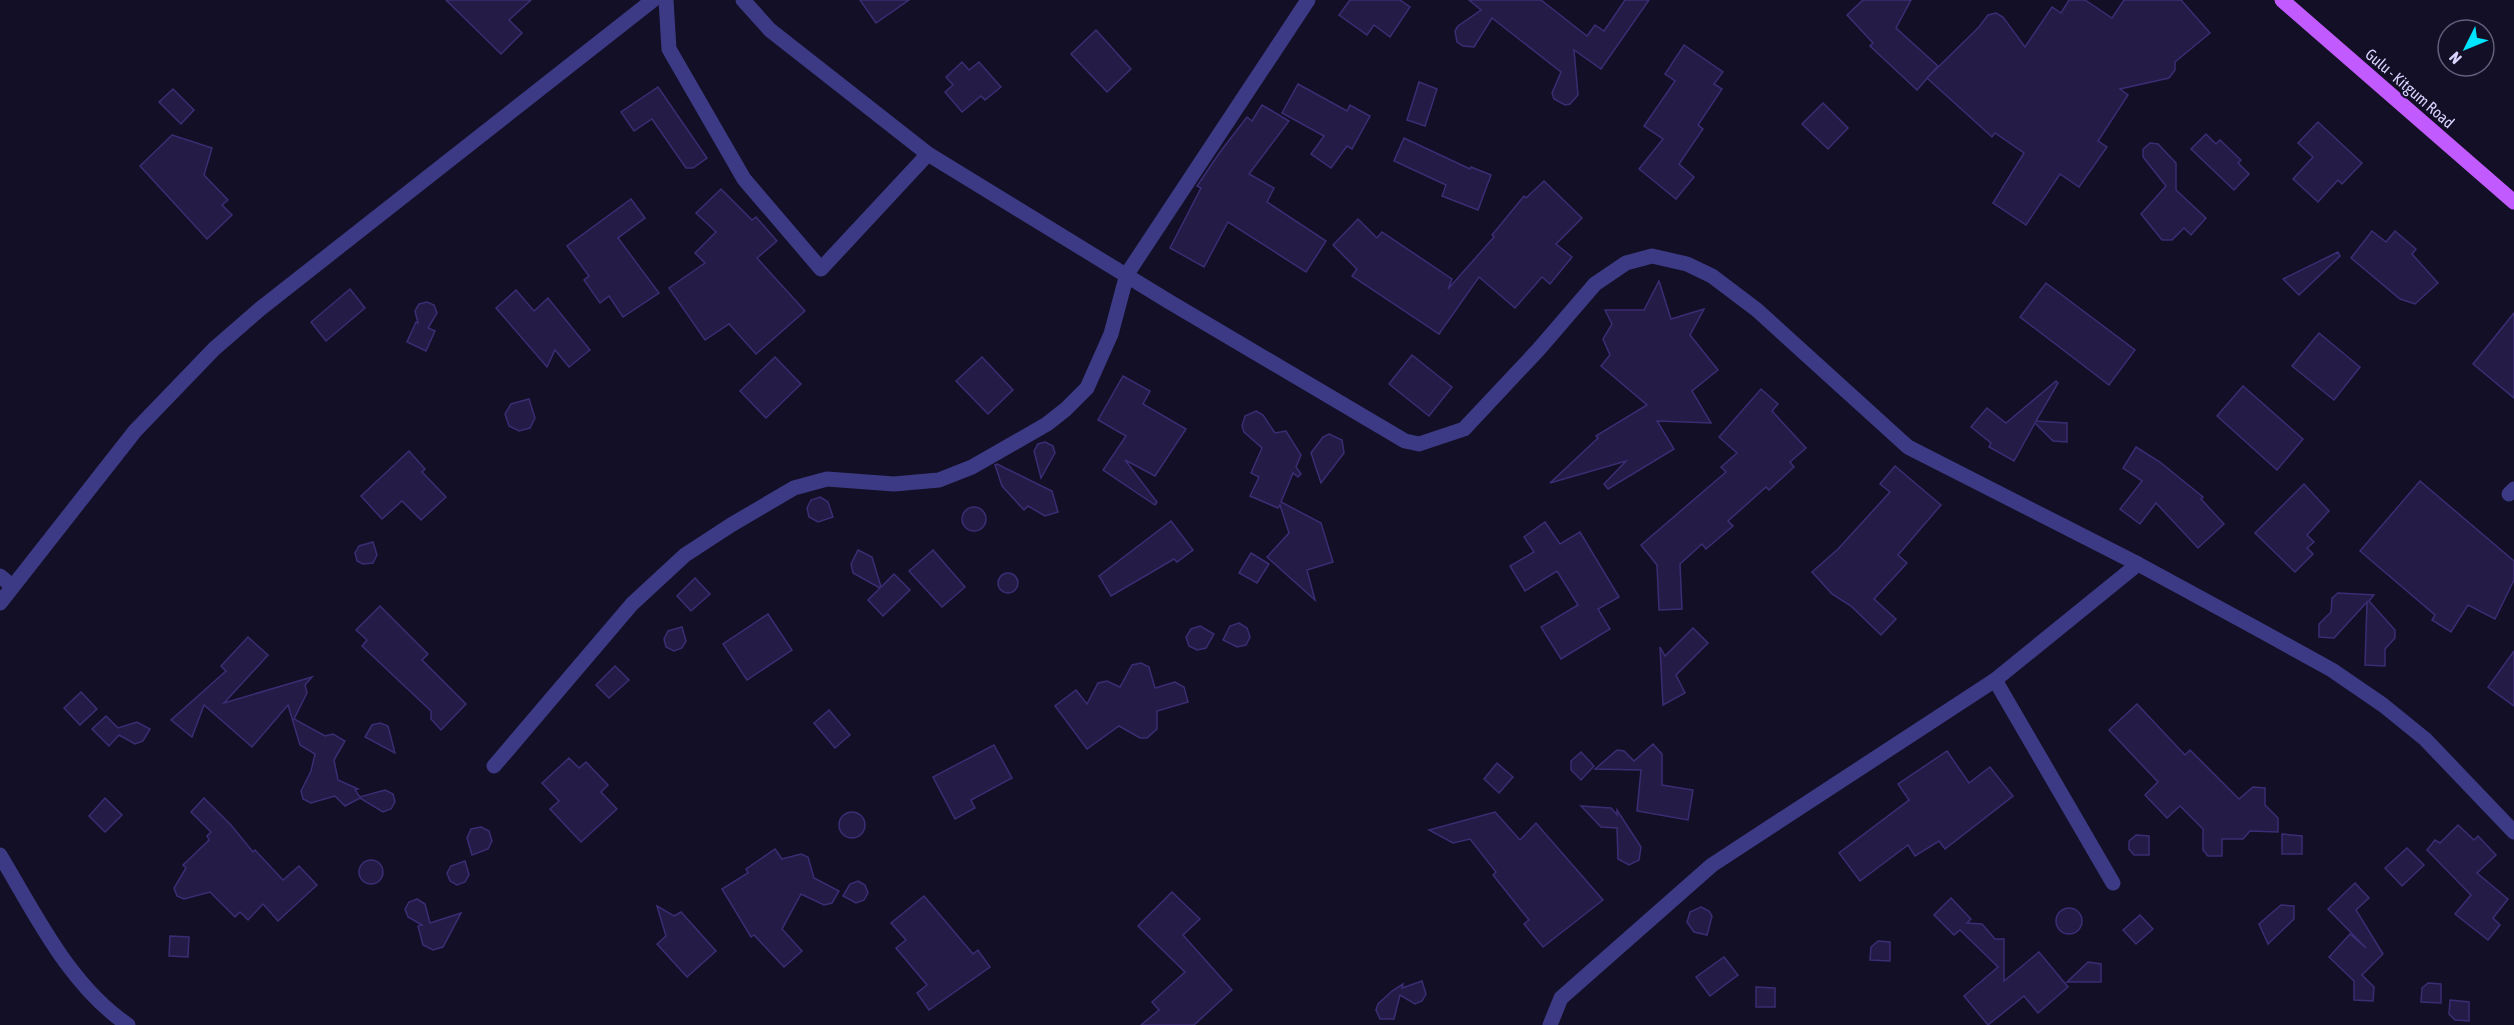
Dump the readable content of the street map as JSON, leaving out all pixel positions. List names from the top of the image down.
{
  "streets": {
    "main road": ["Gulu - Kitgum Road"]
  },
  "north": "bottom left"
}
